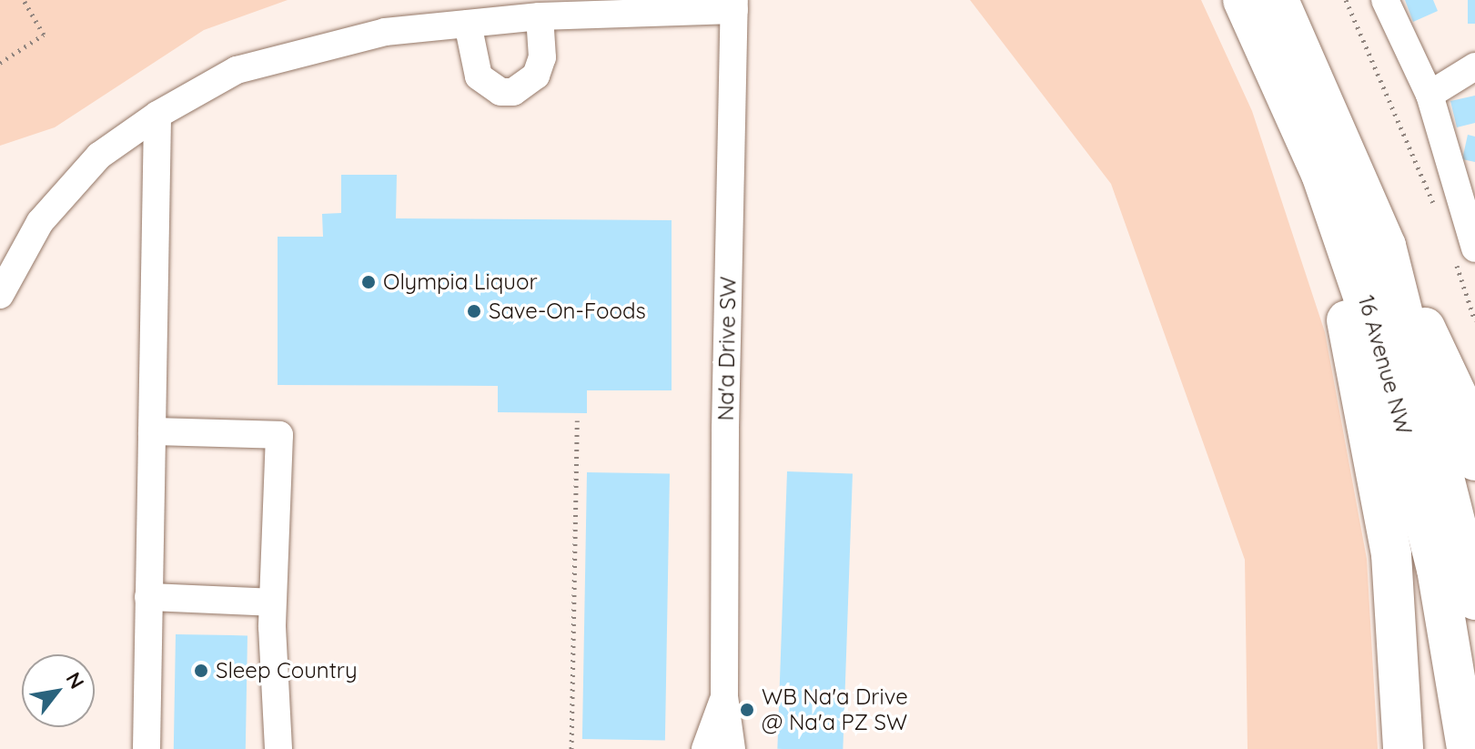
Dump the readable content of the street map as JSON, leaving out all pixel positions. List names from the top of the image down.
{
  "streets": {
    "highway": ["16 Avenue NW"],
    "street": ["Na'a Drive SW"]
  },
  "places": [
    "Olympia Liquor",
    "Save-On-Foods",
    "Sleep Country",
    "WB Na'a Drive @ Na'a PZ SW"
  ],
  "north": "top right"
}
